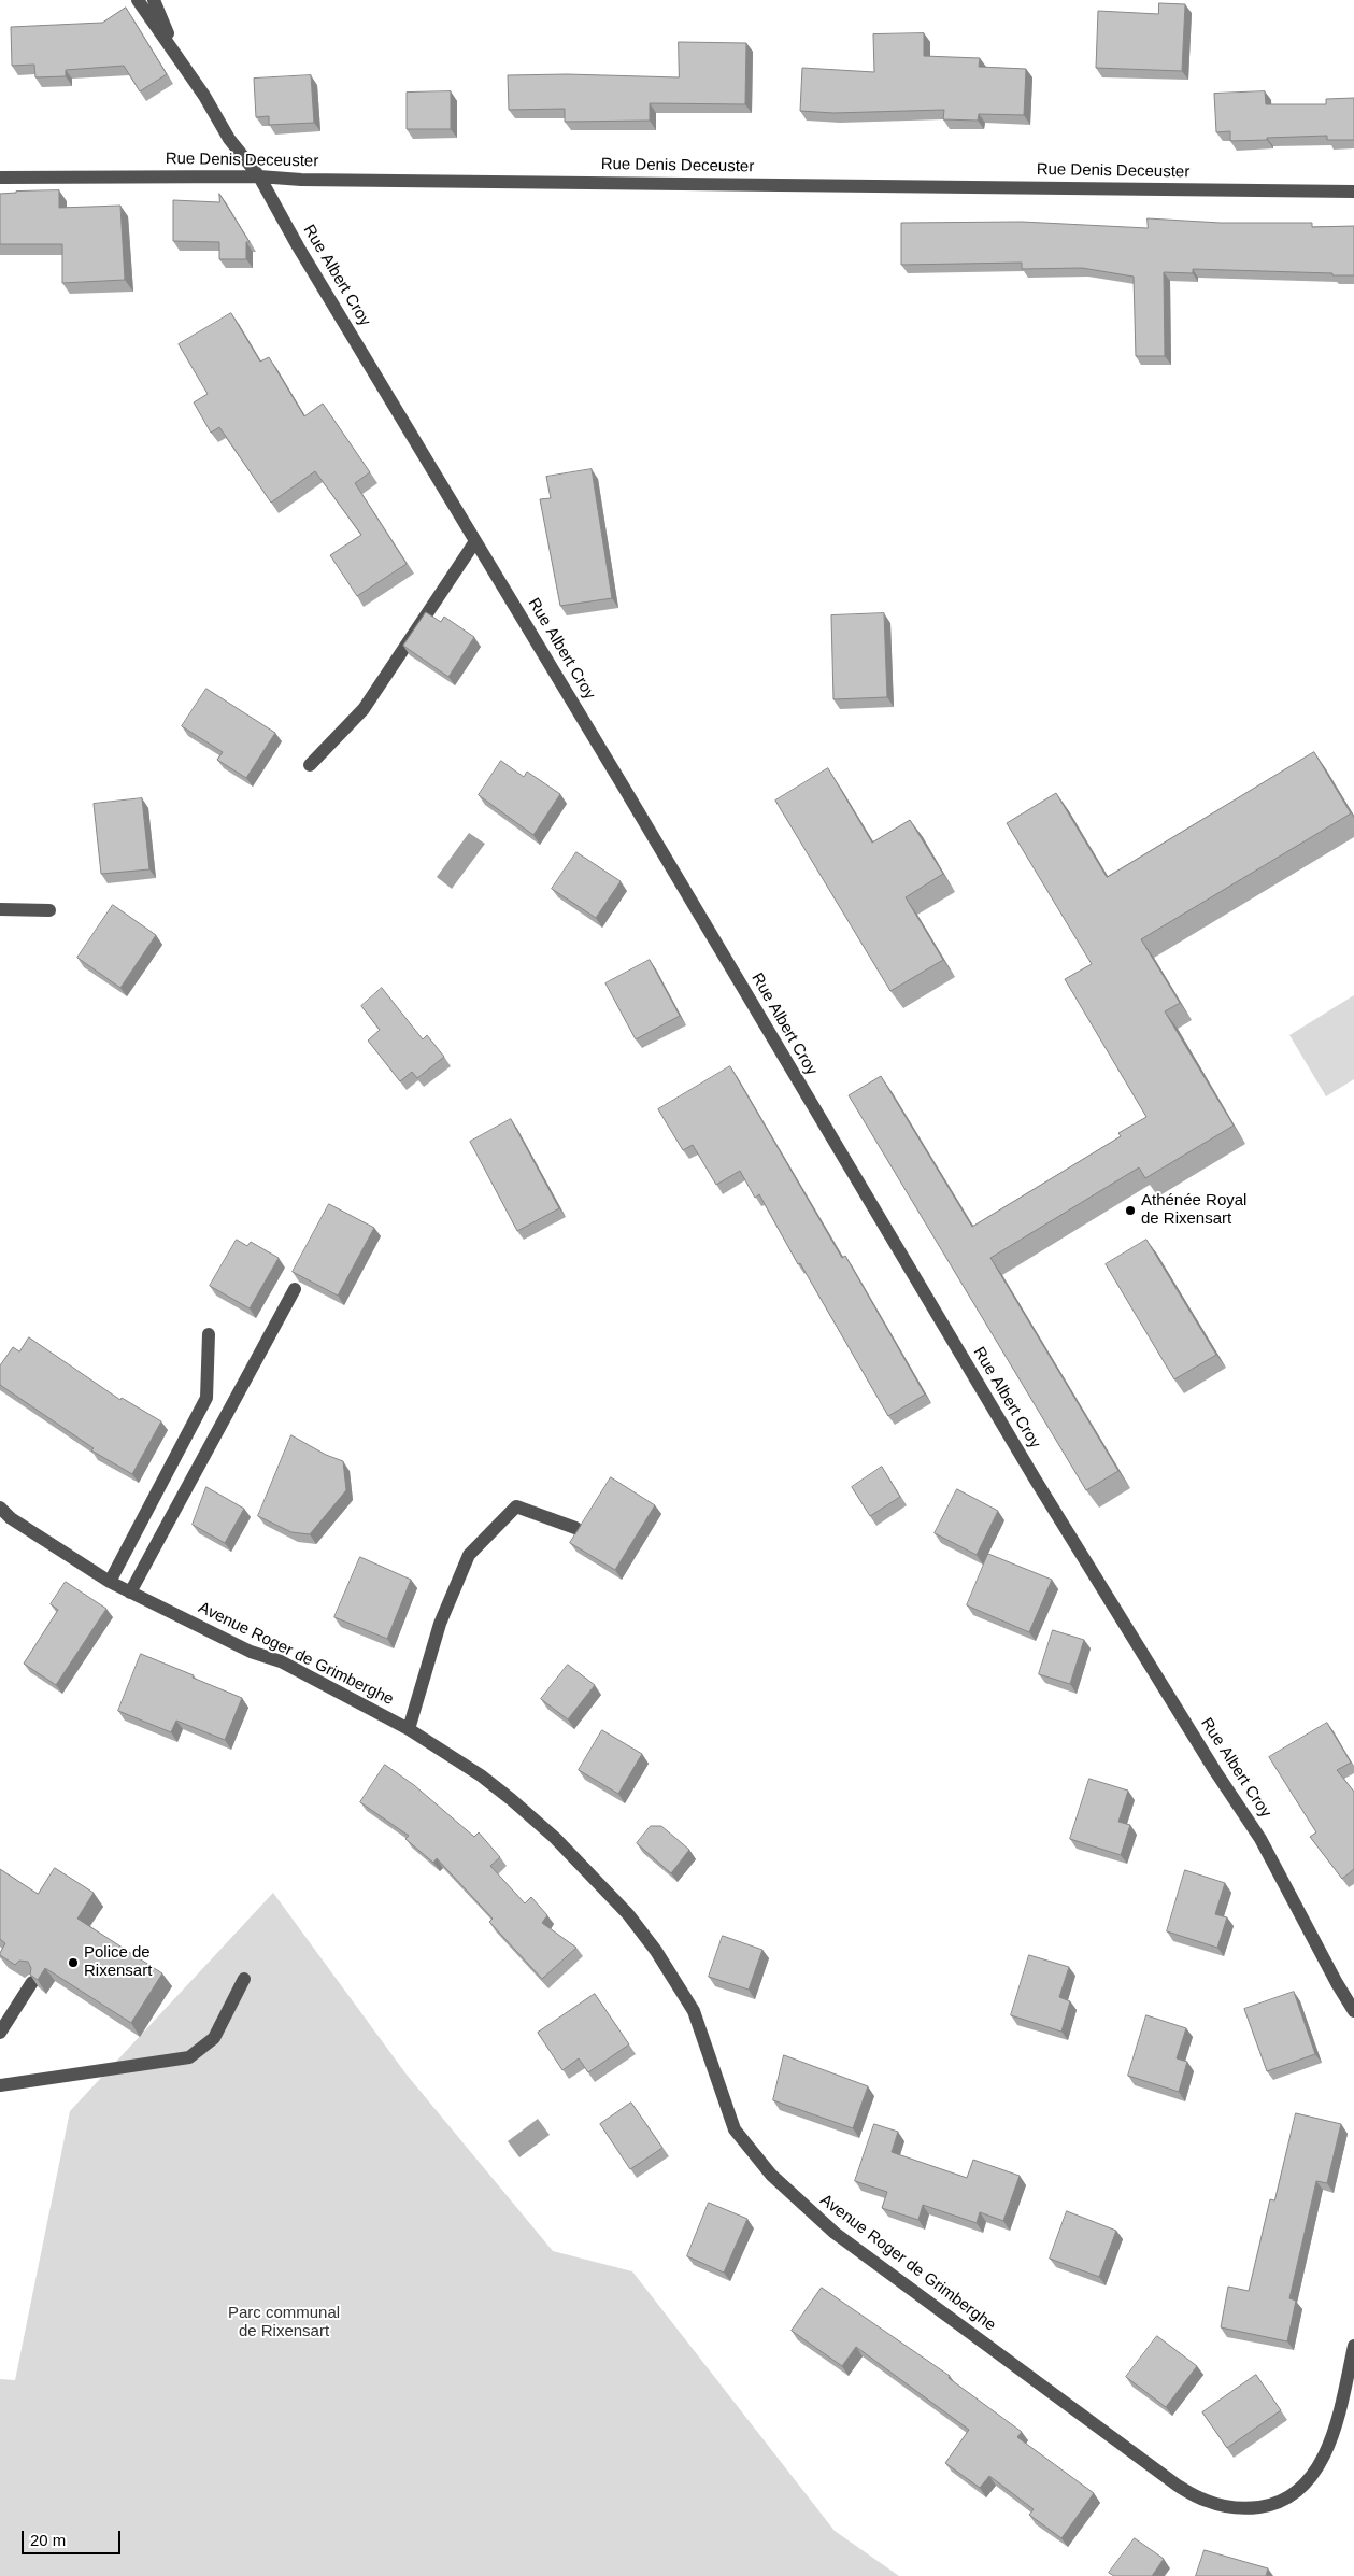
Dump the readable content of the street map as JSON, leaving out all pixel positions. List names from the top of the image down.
{
  "streets": {
    "street": ["Rue Denis Deceuster", "Rue Albert Croy", "Avenue Roger de Grimberghe"]
  },
  "crossings": [
    ["Rue Denis Deceuster", "Rue Albert Croy"]
  ],
  "parks": ["Parc communal de Rixensart"],
  "places": ["Athénée Royal de Rixensart", "Police de Rixensart"],
  "scale_bar": "20 m"
}
